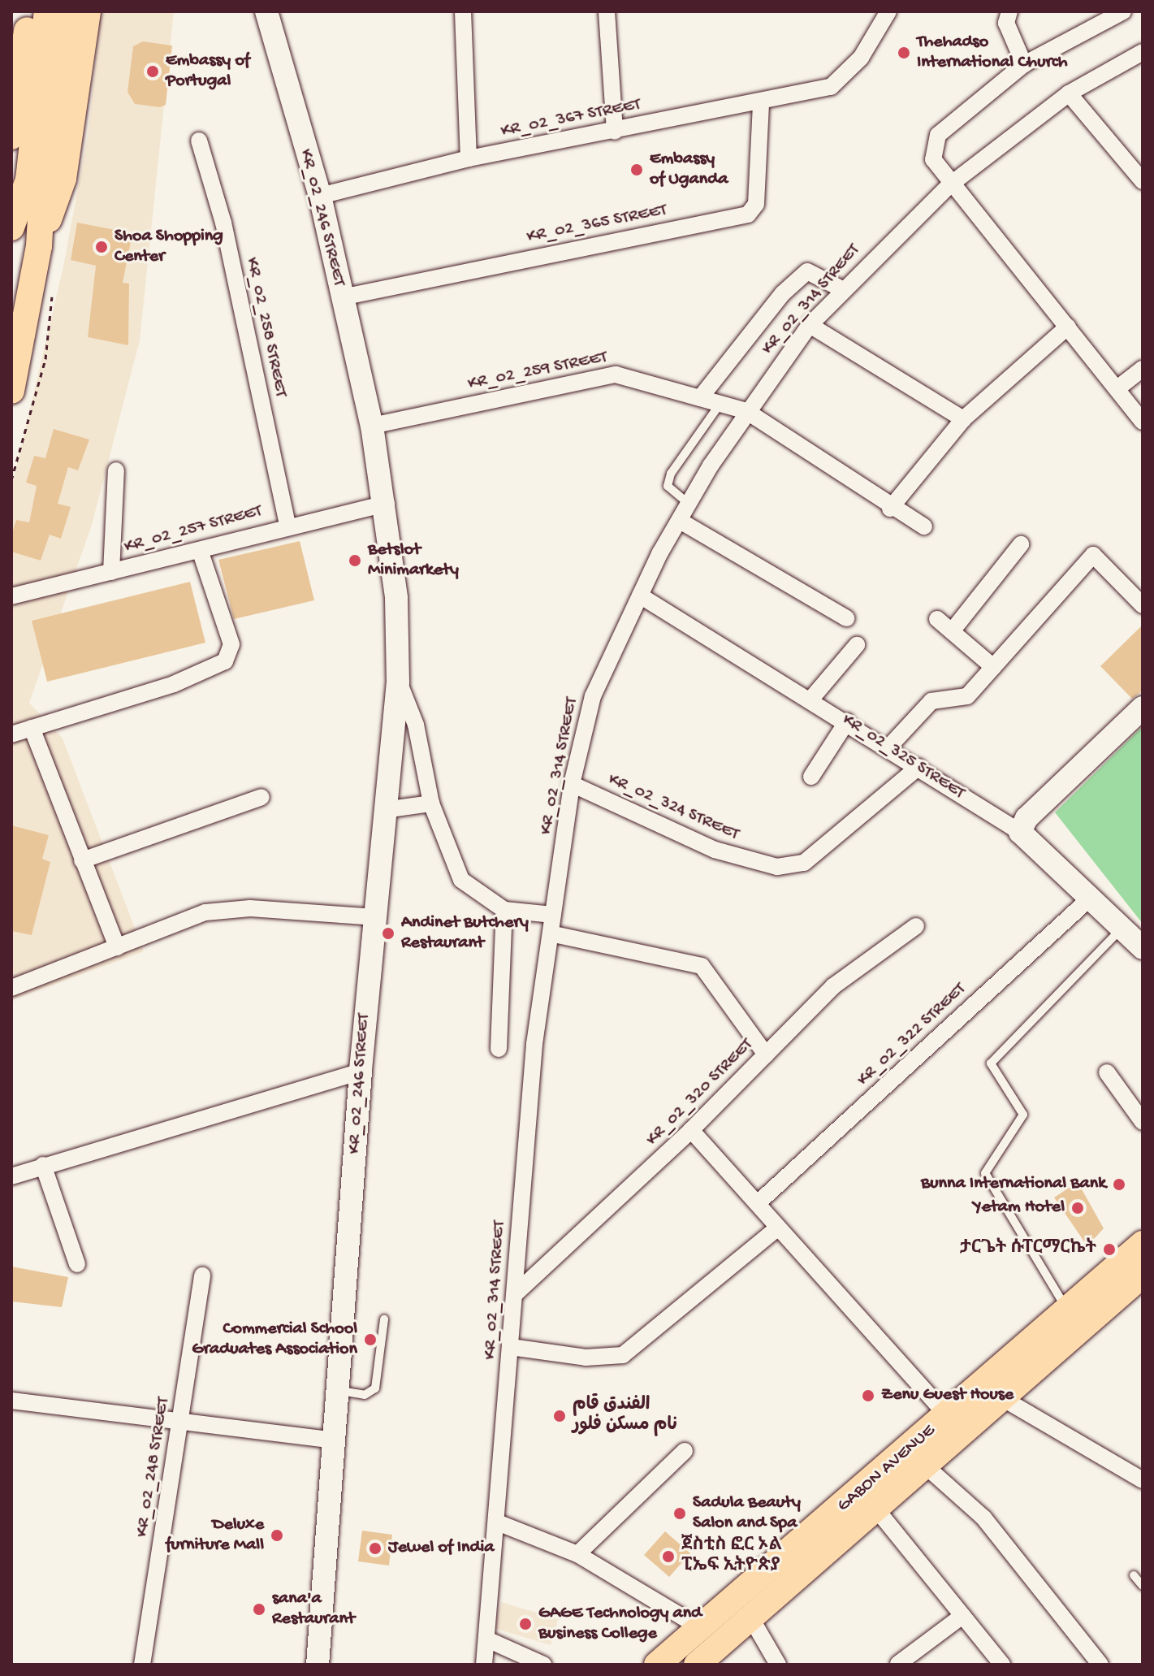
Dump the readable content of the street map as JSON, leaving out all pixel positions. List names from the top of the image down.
{
  "streets": {
    "main road": ["GABON AVENUE"],
    "street": [
      "KR_02_367 STREET",
      "KR_02_246 STREET",
      "KR_02_365 STREET",
      "KR_02_314 STREET",
      "KR_02_258 STREET",
      "KR_02_259 STREET",
      "KR_02_257 STREET",
      "KR_02_325 STREET",
      "KR_02_324 STREET",
      "KR_02_322 STREET",
      "KR_02_320 STREET",
      "KR_02_248 STREET"
    ]
  },
  "crossings": [
    ["KR_02_367 STREET", "KR_02_246 STREET"],
    ["KR_02_367 STREET", "KR_02_365 STREET"],
    ["KR_02_246 STREET", "KR_02_365 STREET"],
    ["KR_02_246 STREET", "KR_02_259 STREET"],
    ["KR_02_246 STREET", "KR_02_257 STREET"],
    ["KR_02_314 STREET", "KR_02_259 STREET"],
    ["KR_02_314 STREET", "KR_02_325 STREET"],
    ["KR_02_314 STREET", "KR_02_324 STREET"],
    ["KR_02_314 STREET", "KR_02_320 STREET"],
    ["KR_02_258 STREET", "KR_02_257 STREET"],
    ["KR_02_325 STREET", "KR_02_324 STREET"],
    ["KR_02_325 STREET", "KR_02_322 STREET"]
  ],
  "places": [
    "Thehadso International Church",
    "Embassy of Portugal",
    "Embassy of Uganda",
    "Shoa Shopping Center",
    "Betslot Minimarkety",
    "Andinet Butchery Restaurant",
    "Bunna International Bank",
    "Yetam Hotel",
    "ታርጌት ሱፐርማርኬት",
    "Commercial School Graduates Association",
    "Zenu Guest House",
    "الفندق قام نام مسكن فلور",
    "Sadula Beauty Salon and Spa",
    "Deluxe furniture Mall",
    "Jewel of India",
    "ጀስቲስ ፎር ኦል ፒኤፍ ኢትዮጵያ",
    "sana'a Restaurant",
    "GAGE Technology and Business College"
  ]
}
